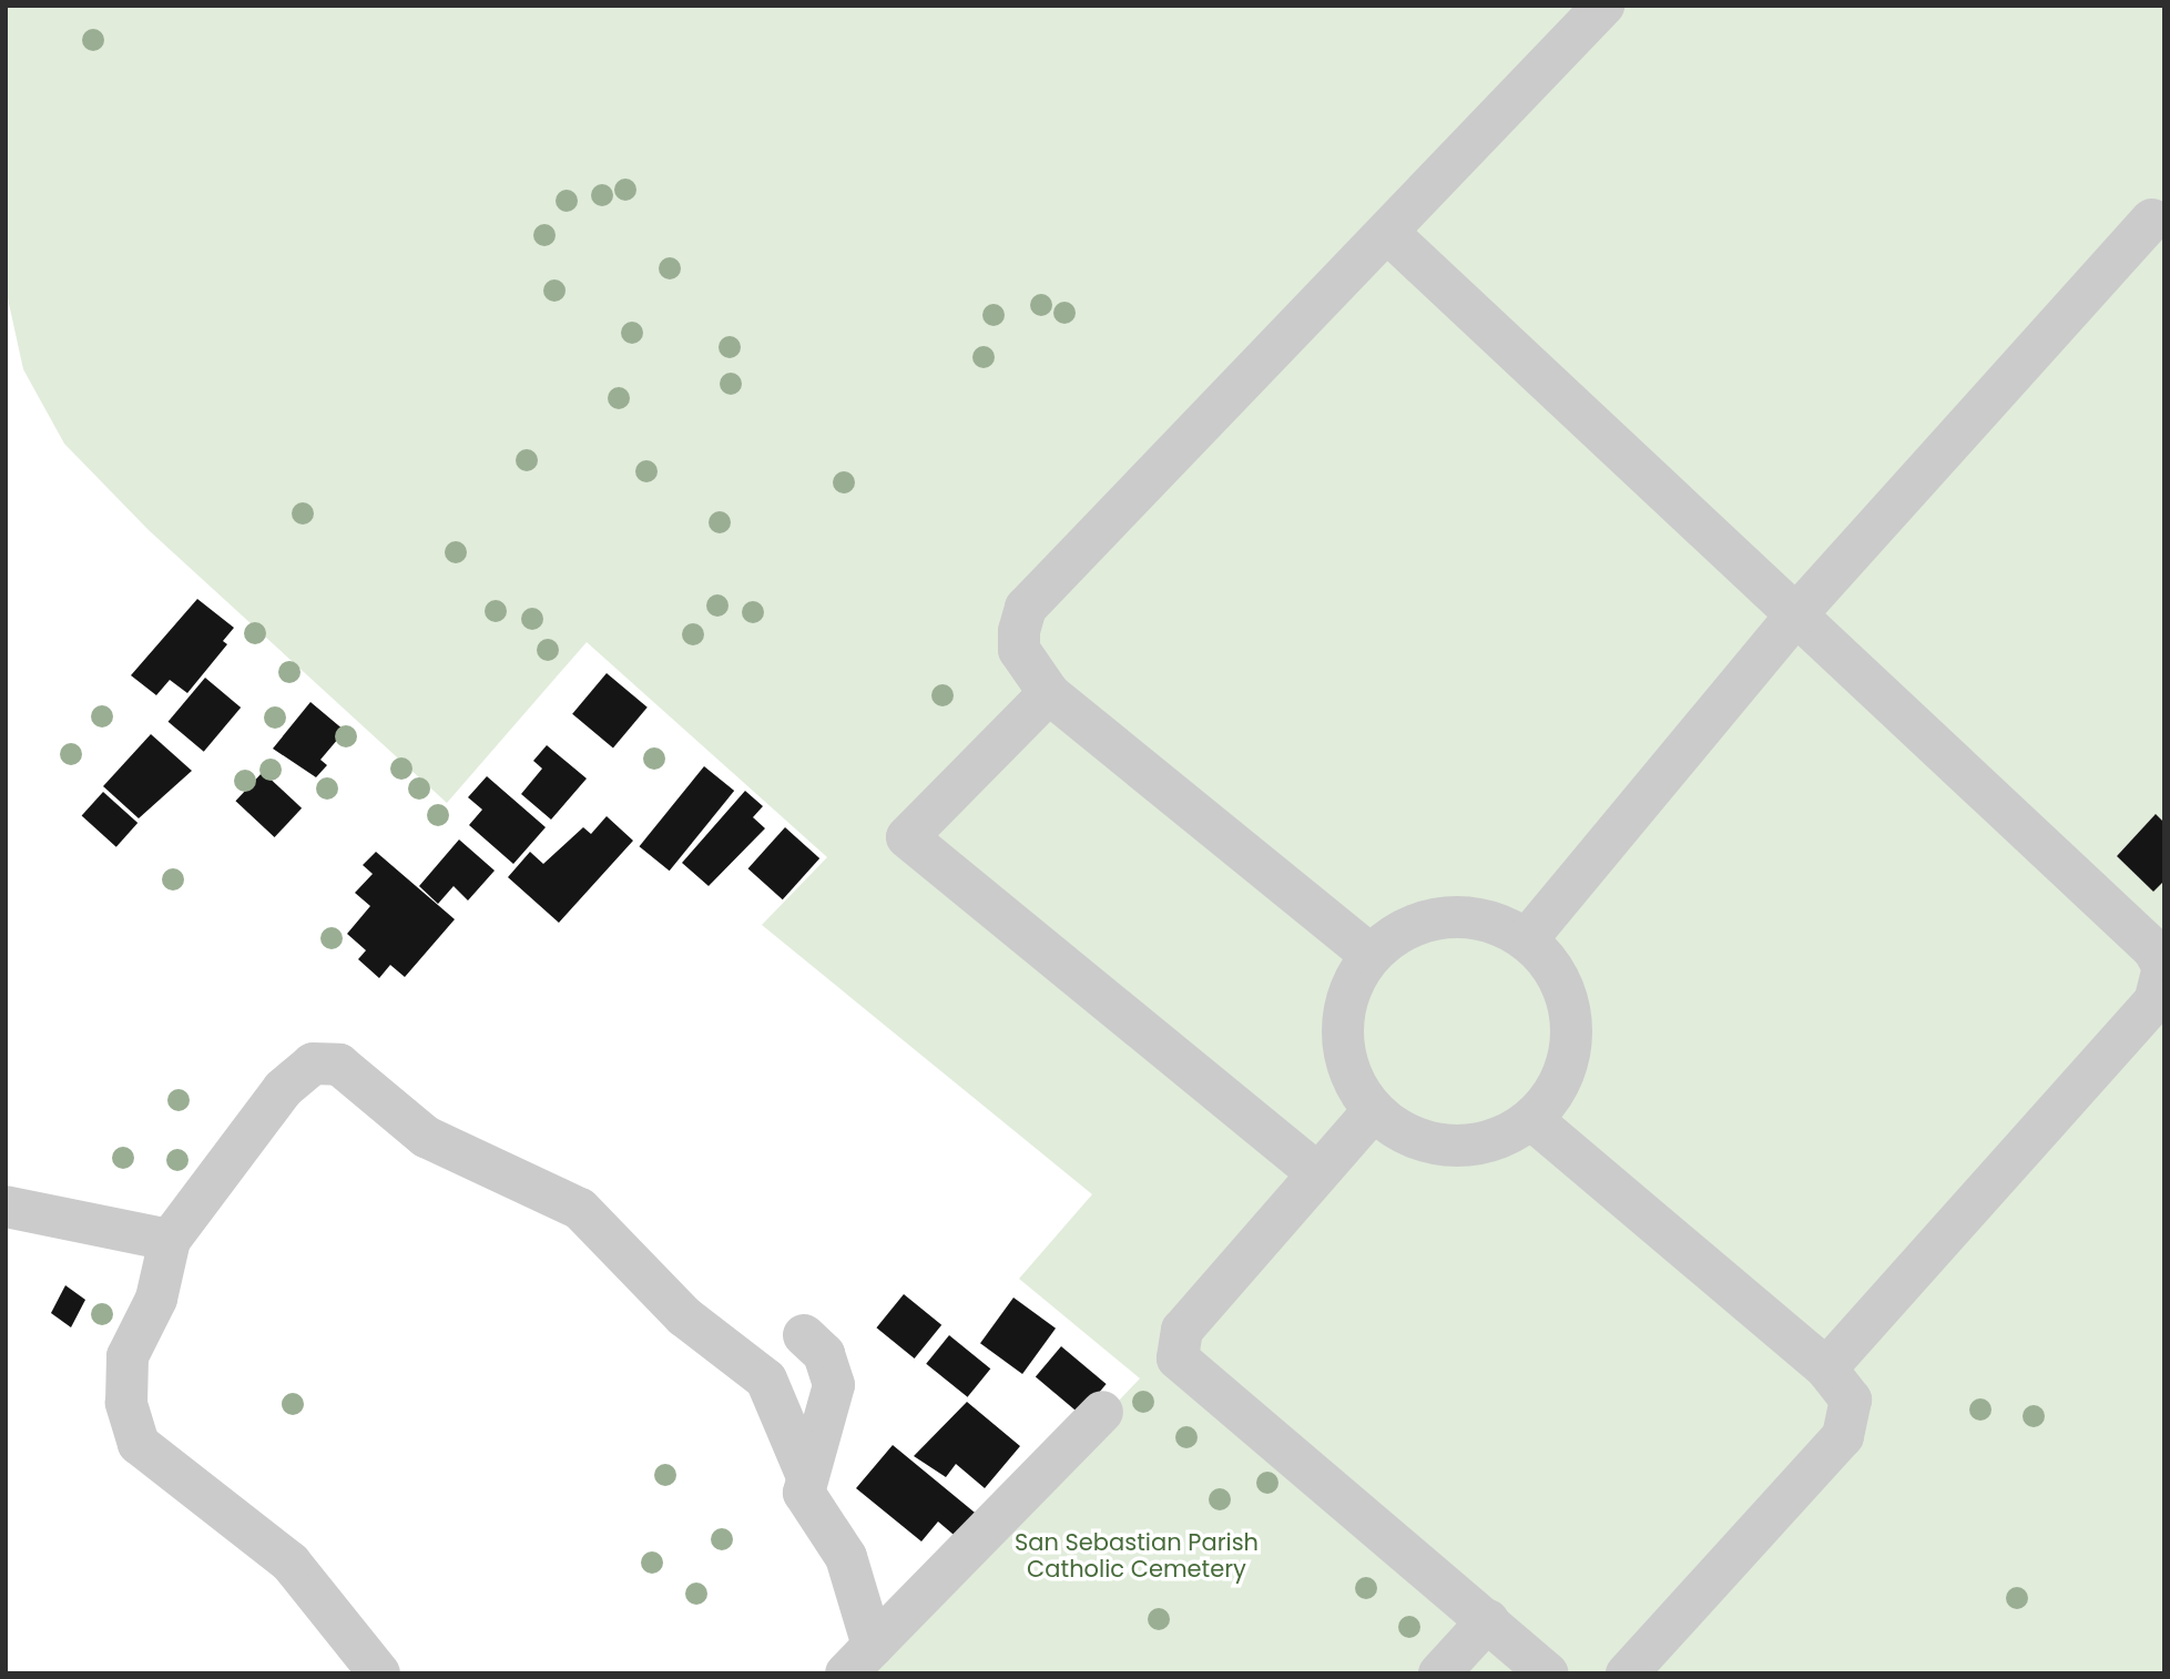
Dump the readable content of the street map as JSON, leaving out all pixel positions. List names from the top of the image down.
{
  "parks": ["San Sebastian Parish Catholic Cemetery"]
}
